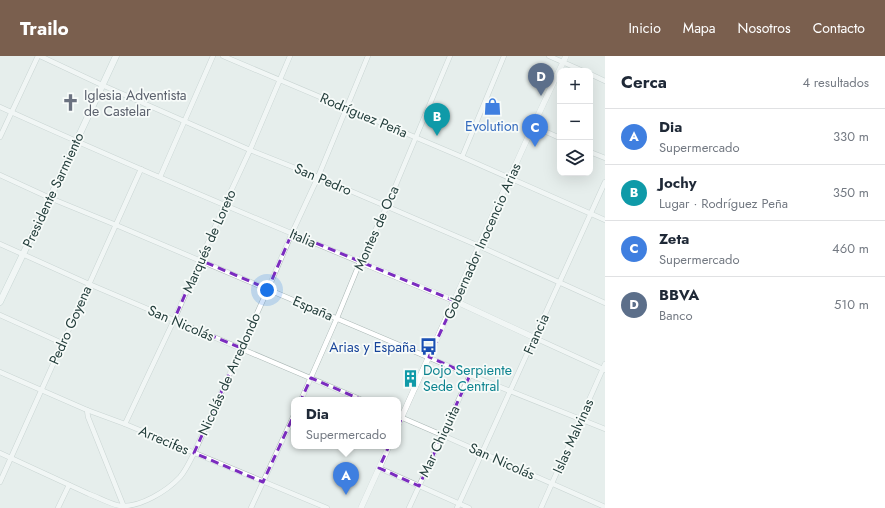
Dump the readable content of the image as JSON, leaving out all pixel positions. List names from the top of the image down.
{
  "streets": {
    "main road": ["Presidente Sarmiento"],
    "street": [
      "Rodríguez Peña",
      "San Pedro",
      "Montes de Oca",
      "Italia",
      "Marqués de Loreto",
      "Gobernador Inocencio Arias",
      "España",
      "San Nicolás",
      "Pedro Goyena",
      "Francia",
      "Nicolás de Arredondo",
      "Islas Malvinas",
      "Arrecifes",
      "Mar Chiquita"
    ]
  },
  "crossings": [
    ["Rodríguez Peña", "Montes de Oca"],
    ["Rodríguez Peña", "Marqués de Loreto"],
    ["Rodríguez Peña", "Gobernador Inocencio Arias"],
    ["Rodríguez Peña", "Francia"],
    ["Rodríguez Peña", "Nicolás de Arredondo"],
    ["San Pedro", "Presidente Sarmiento"],
    ["San Pedro", "Montes de Oca"],
    ["San Pedro", "Marqués de Loreto"],
    ["San Pedro", "Gobernador Inocencio Arias"],
    ["San Pedro", "Francia"],
    ["San Pedro", "Nicolás de Arredondo"],
    ["Presidente Sarmiento", "Italia"],
    ["Presidente Sarmiento", "España"],
    ["Presidente Sarmiento", "San Nicolás"],
    ["Montes de Oca", "Italia"],
    ["Montes de Oca", "España"],
    ["Montes de Oca", "San Nicolás"],
    ["Italia", "Marqués de Loreto"],
    ["Italia", "Gobernador Inocencio Arias"],
    ["Italia", "Pedro Goyena"],
    ["Italia", "Francia"],
    ["Italia", "Nicolás de Arredondo"],
    ["Italia", "Islas Malvinas"],
    ["Marqués de Loreto", "España"],
    ["Marqués de Loreto", "San Nicolás"],
    ["Marqués de Loreto", "Arrecifes"],
    ["Gobernador Inocencio Arias", "España"],
    ["España", "Pedro Goyena"],
    ["España", "Francia"],
    ["España", "Nicolás de Arredondo"],
    ["España", "Islas Malvinas"],
    ["España", "Mar Chiquita"],
    ["San Nicolás", "Pedro Goyena"],
    ["San Nicolás", "Francia"],
    ["San Nicolás", "Nicolás de Arredondo"],
    ["San Nicolás", "Islas Malvinas"],
    ["San Nicolás", "Mar Chiquita"],
    ["Pedro Goyena", "Arrecifes"],
    ["Nicolás de Arredondo", "Arrecifes"]
  ],
  "places": {
    "church": ["Iglesia Adventista de Castelar"],
    "shop": ["Evolution"],
    "bus stop": ["Arias y España"],
    "building": ["Dojo Serpiente Sede Central"]
  },
  "page": {
    "header": "Trailo",
    "nav": [
      "Inicio",
      "Mapa",
      "Nosotros",
      "Contacto"
    ],
    "heading": ["Cerca", "4 resultados"],
    "pins": [
      "D",
      "B",
      "C",
      "A"
    ],
    "map_buttons": ["+", "−"],
    "list": [
      {
        "mark": "A",
        "name": "Dia",
        "note": "Supermercado",
        "value": "330 m"
      },
      {
        "mark": "B",
        "name": "Jochy",
        "note": "Lugar · Rodríguez Peña",
        "value": "350 m"
      },
      {
        "mark": "C",
        "name": "Zeta",
        "note": "Supermercado",
        "value": "460 m"
      },
      {
        "mark": "D",
        "name": "BBVA",
        "note": "Banco",
        "value": "510 m"
      }
    ],
    "popup": ["Dia", "Supermercado"]
  }
}
